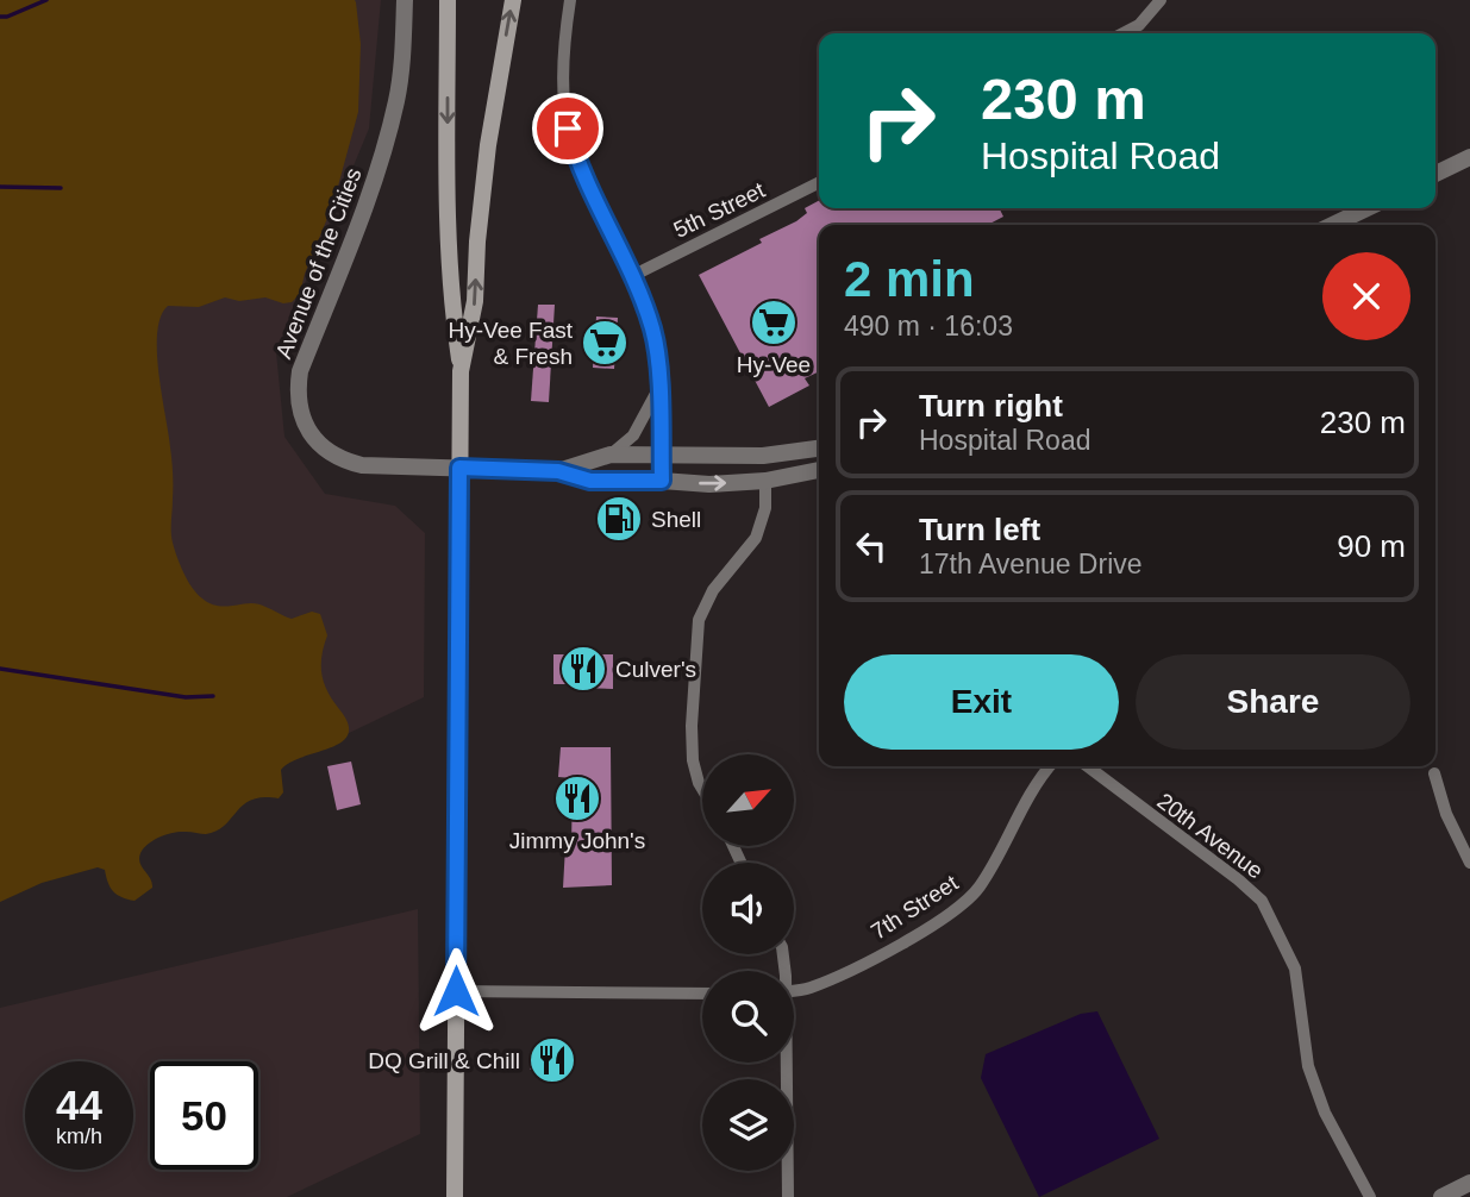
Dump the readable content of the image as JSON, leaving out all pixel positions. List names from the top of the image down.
{
  "streets": {
    "street": [
      "5th Street",
      "Avenue of the Cities",
      "20th Avenue",
      "7th Street"
    ]
  },
  "places": {
    "supermarket": ["Hy-Vee", "Hy-Vee Fast & Fresh"],
    "fuel station": ["Shell"],
    "restaurant": ["Culver's", "Jimmy John's", "DQ Grill & Chill"]
  },
  "north": "top right",
  "page": {
    "turn": ["230 m", "Hospital Road"],
    "heading": ["2 min", "490 m · 16:03"],
    "list": [
      {
        "name": "Turn right",
        "note": "Hospital Road",
        "value": "230 m"
      },
      {
        "name": "Turn left",
        "note": "17th Avenue Drive",
        "value": "90 m"
      }
    ],
    "buttons": ["Exit", "Share"],
    "speed": "44 km/h",
    "limit": "50"
  }
}
